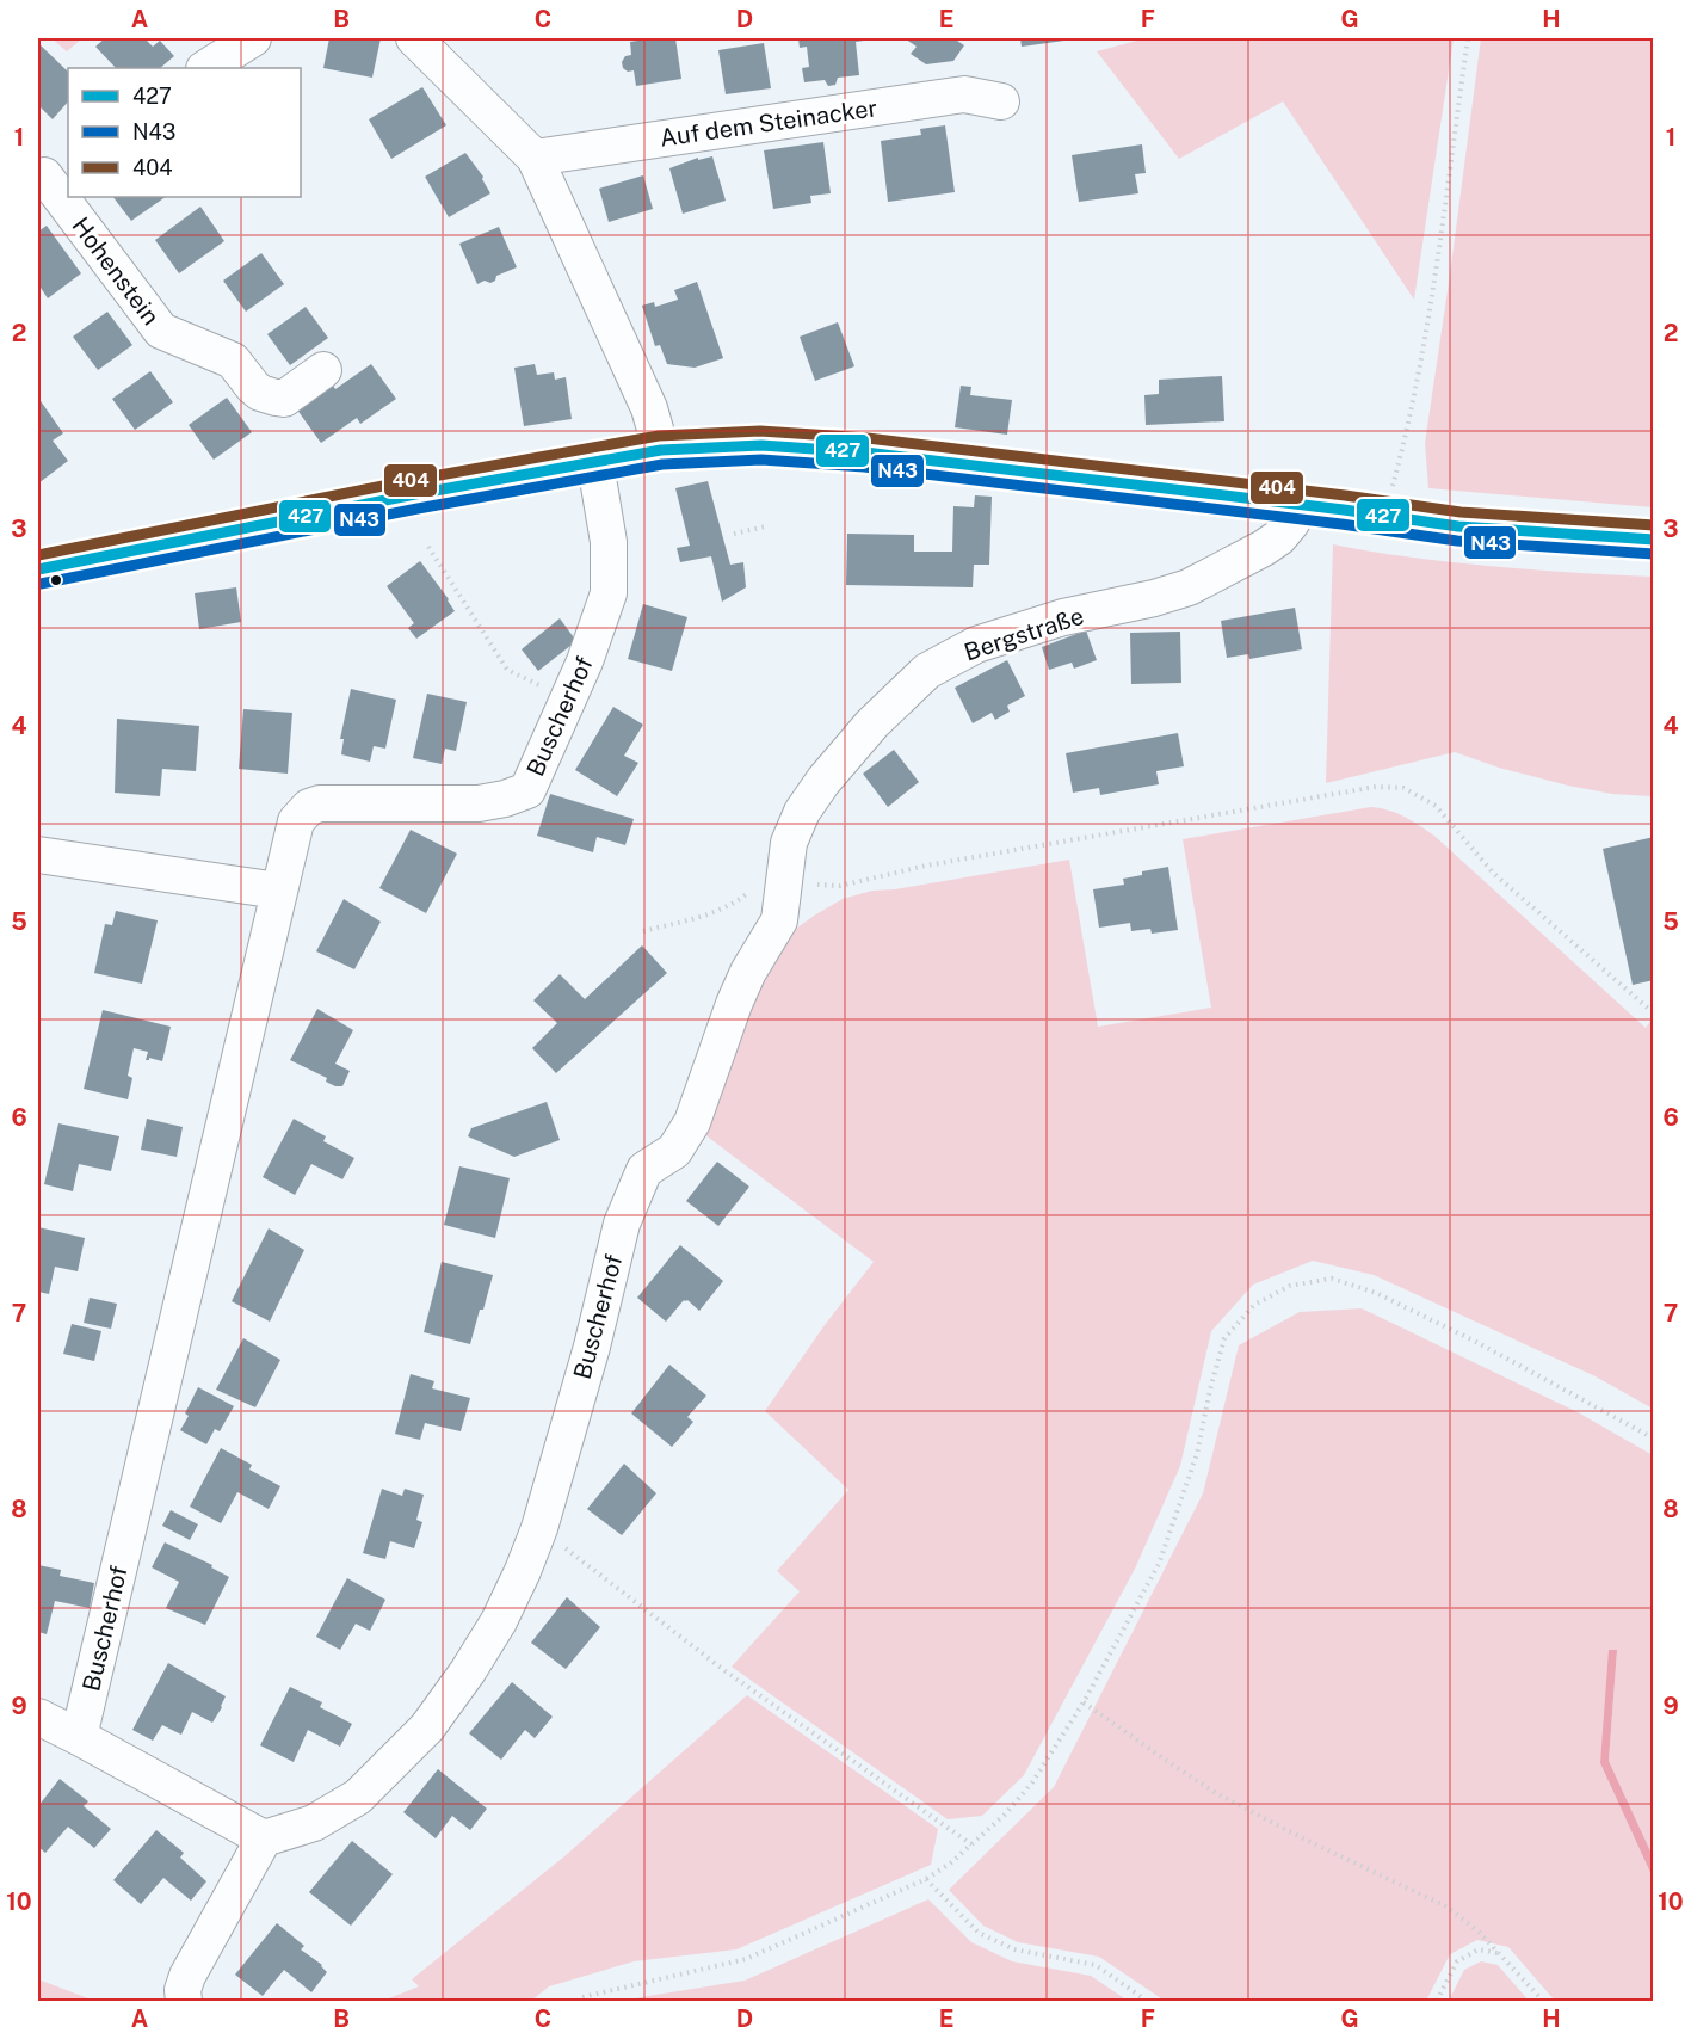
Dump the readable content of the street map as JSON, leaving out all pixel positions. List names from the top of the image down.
{
  "streets": {
    "street": [
      "Auf dem Steinacker",
      "Hohenstein",
      "Bergstraße",
      "Buscherhof"
    ]
  },
  "crossings": [
    ["Bergstraße", "Buscherhof"]
  ],
  "lines": ["transit line 404", "transit line 427", "transit line N43"],
  "legend": ["427", "N43", "404"],
  "grid": {
    "columns": [
      "A",
      "B",
      "C",
      "D",
      "E",
      "F",
      "G",
      "H"
    ],
    "rows": [
      "1",
      "2",
      "3",
      "4",
      "5",
      "6",
      "7",
      "8",
      "9",
      "10"
    ]
  }
}
